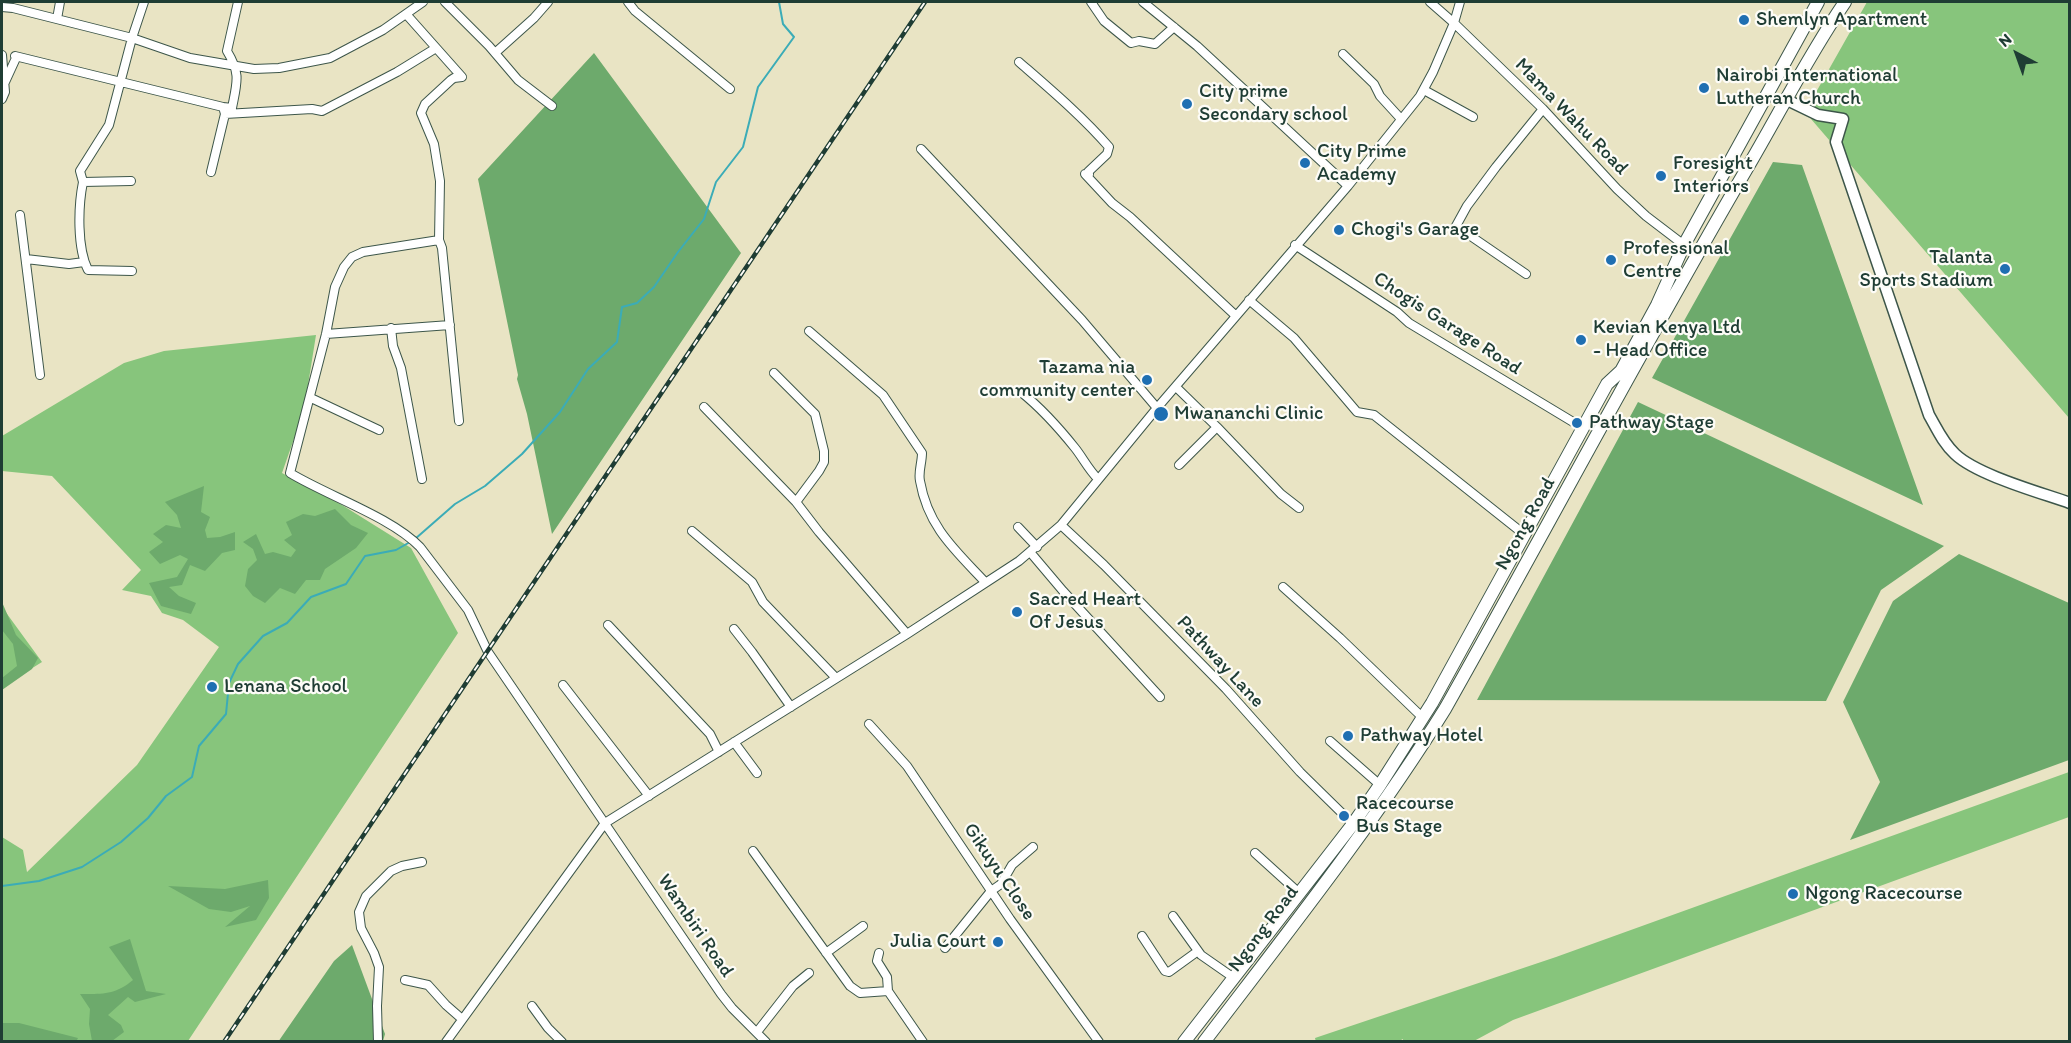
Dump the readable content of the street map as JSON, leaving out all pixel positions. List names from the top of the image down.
{
  "streets": {
    "main road": ["Ngong Road"],
    "street": [
      "Mama Wahu Road",
      "Chogis Garage Road",
      "Pathway Lane",
      "Gikuyu Close",
      "Wambiri Road"
    ]
  },
  "crossings": [
    ["Mama Wahu Road", "Ngong Road"],
    ["Chogis Garage Road", "Ngong Road"],
    ["Ngong Road", "Pathway Lane"]
  ],
  "places": [
    "Shemlyn Apartment",
    "Nairobi International Lutheran Church",
    "City prime Secondary school",
    "City Prime Academy",
    "Foresight Interiors",
    "Chogi's Garage",
    "Professional Centre",
    "Talanta Sports Stadium",
    "Kevian Kenya Ltd - Head Office",
    "Tazama nia community center",
    "Mwananchi Clinic",
    "Pathway Stage",
    "Sacred Heart Of Jesus",
    "Lenana School",
    "Pathway Hotel",
    "Racecourse Bus Stage",
    "Ngong Racecourse",
    "Julia Court"
  ],
  "north": "top left"
}
